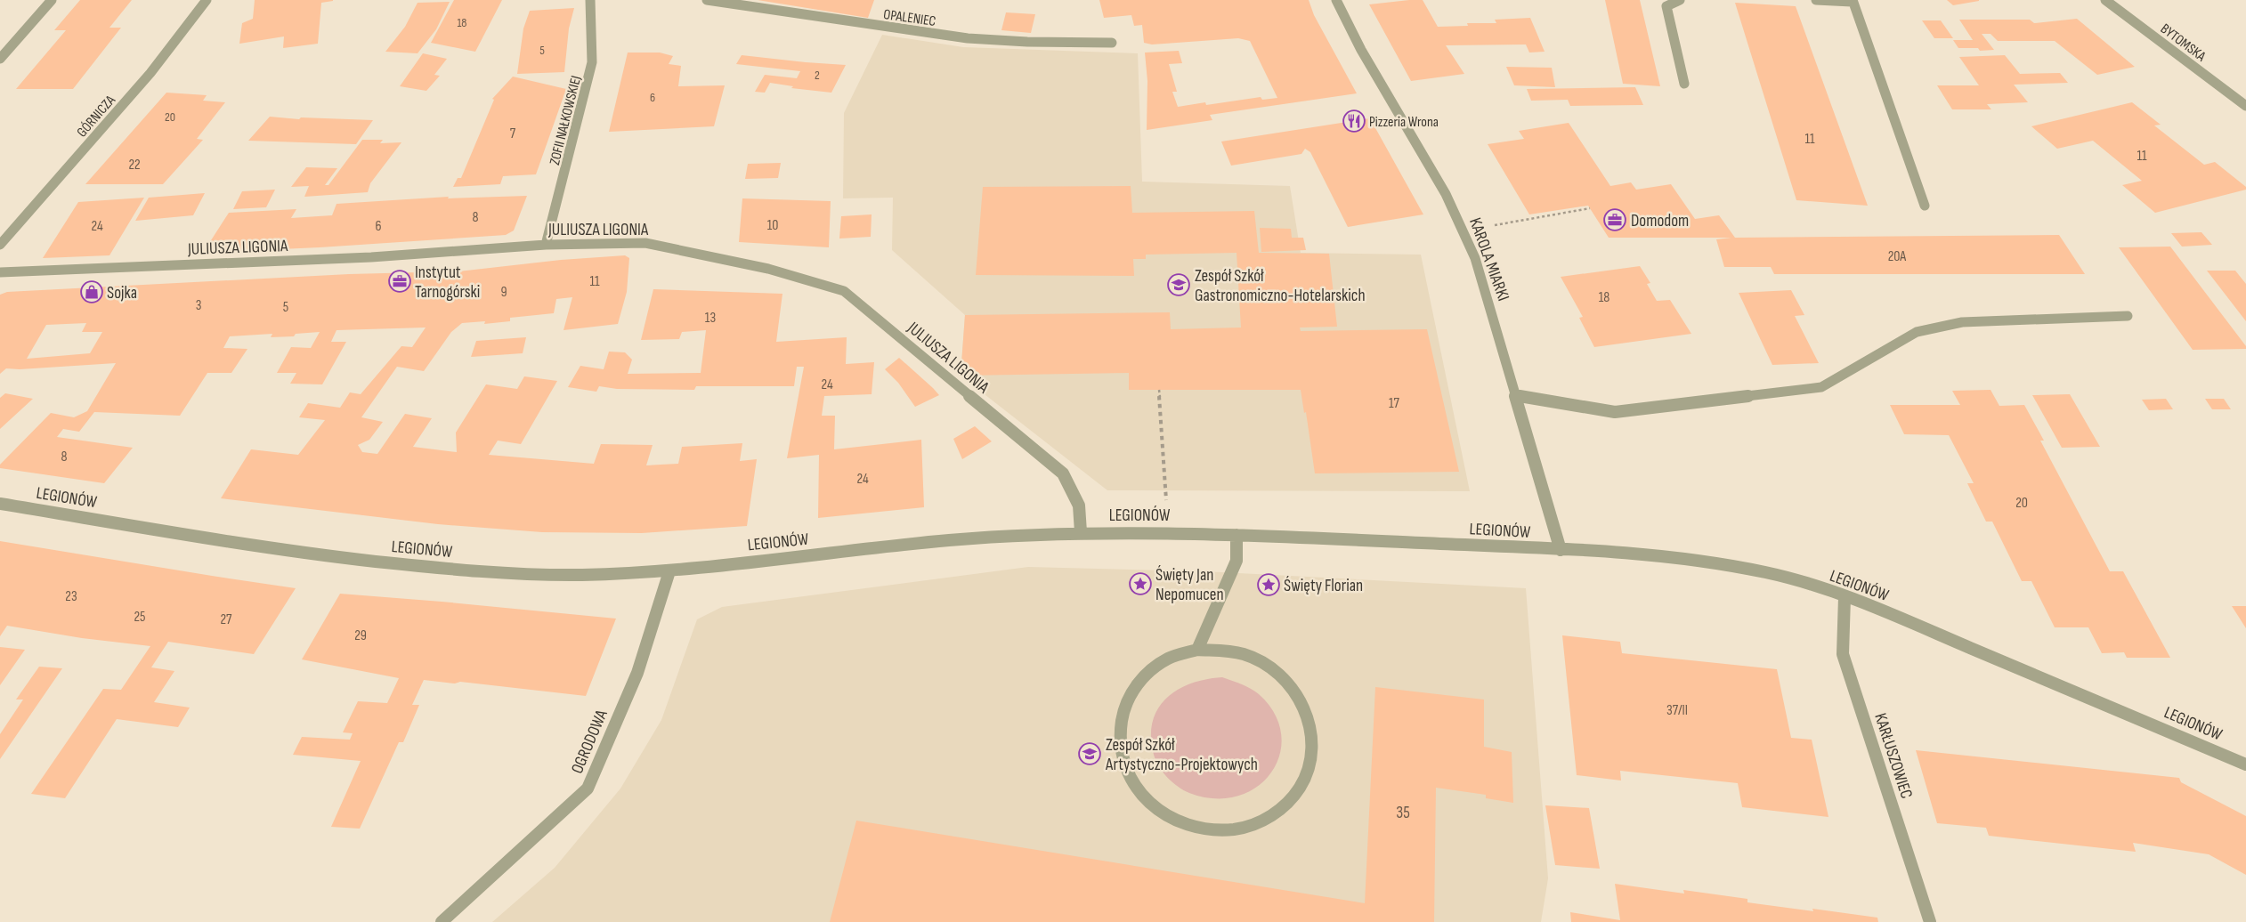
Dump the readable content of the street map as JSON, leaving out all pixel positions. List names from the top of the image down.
{
  "streets": {
    "street": [
      "OPALENIEC",
      "BYTOMSKA",
      "GÓRNICZA",
      "ZOFII NAŁKOWSKIEJ",
      "JULIUSZA LIGONIA",
      "KAROLA MIARKI",
      "LEGIONÓW",
      "OGRODOWA",
      "KARŁUSZOWIEC"
    ]
  },
  "crossings": [
    ["ZOFII NAŁKOWSKIEJ", "JULIUSZA LIGONIA"],
    ["JULIUSZA LIGONIA", "LEGIONÓW"],
    ["KAROLA MIARKI", "LEGIONÓW"],
    ["LEGIONÓW", "OGRODOWA"],
    ["LEGIONÓW", "KARŁUSZOWIEC"]
  ],
  "places": {
    "restaurant": ["Pizzeria Wrona"],
    "office": ["Domodom", "Instytut Tarnogórski"],
    "school or university": ["Zespół Szkół Gastronomiczno-Hotelarskich", "Zespół Szkół Artystyczno-Projektowych"],
    "shop": ["Sojka"],
    "place": ["Święty Jan Nepomucen", "Święty Florian"]
  },
  "house_numbers": [
    "18",
    "5",
    "2",
    "6",
    "20",
    "7",
    "11",
    "11",
    "22",
    "8",
    "10",
    "24",
    "6",
    "20A",
    "11",
    "9",
    "18",
    "3",
    "5",
    "13",
    "24",
    "17",
    "8",
    "24",
    "20",
    "23",
    "25",
    "27",
    "29",
    "37/II",
    "35"
  ]
}
